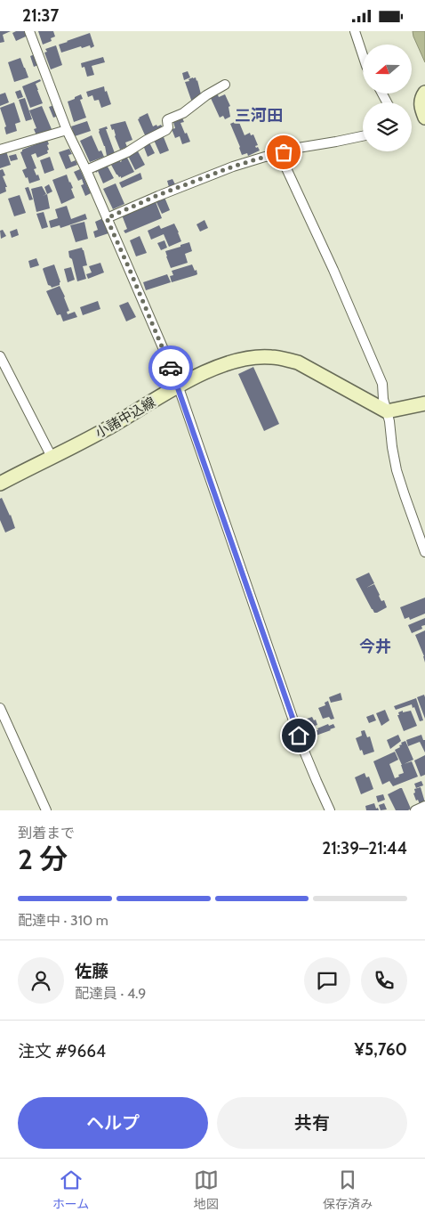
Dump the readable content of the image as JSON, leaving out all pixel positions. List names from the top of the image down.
{
  "streets": {
    "main road": ["小諸中込線"]
  },
  "districts": ["三河田", "今井"],
  "north": "left",
  "page": {
    "status": "21:37",
    "heading": ["2 分", "到着まで", "21:39–21:44"],
    "panel": [
      "佐藤",
      "配達員 · 4.9",
      "注文 #9664",
      "¥5,760"
    ],
    "bar": "配達中 · 310 m",
    "buttons": ["ヘルプ", "共有"],
    "tabs": ["ホーム", "地図", "保存済み"]
  }
}
